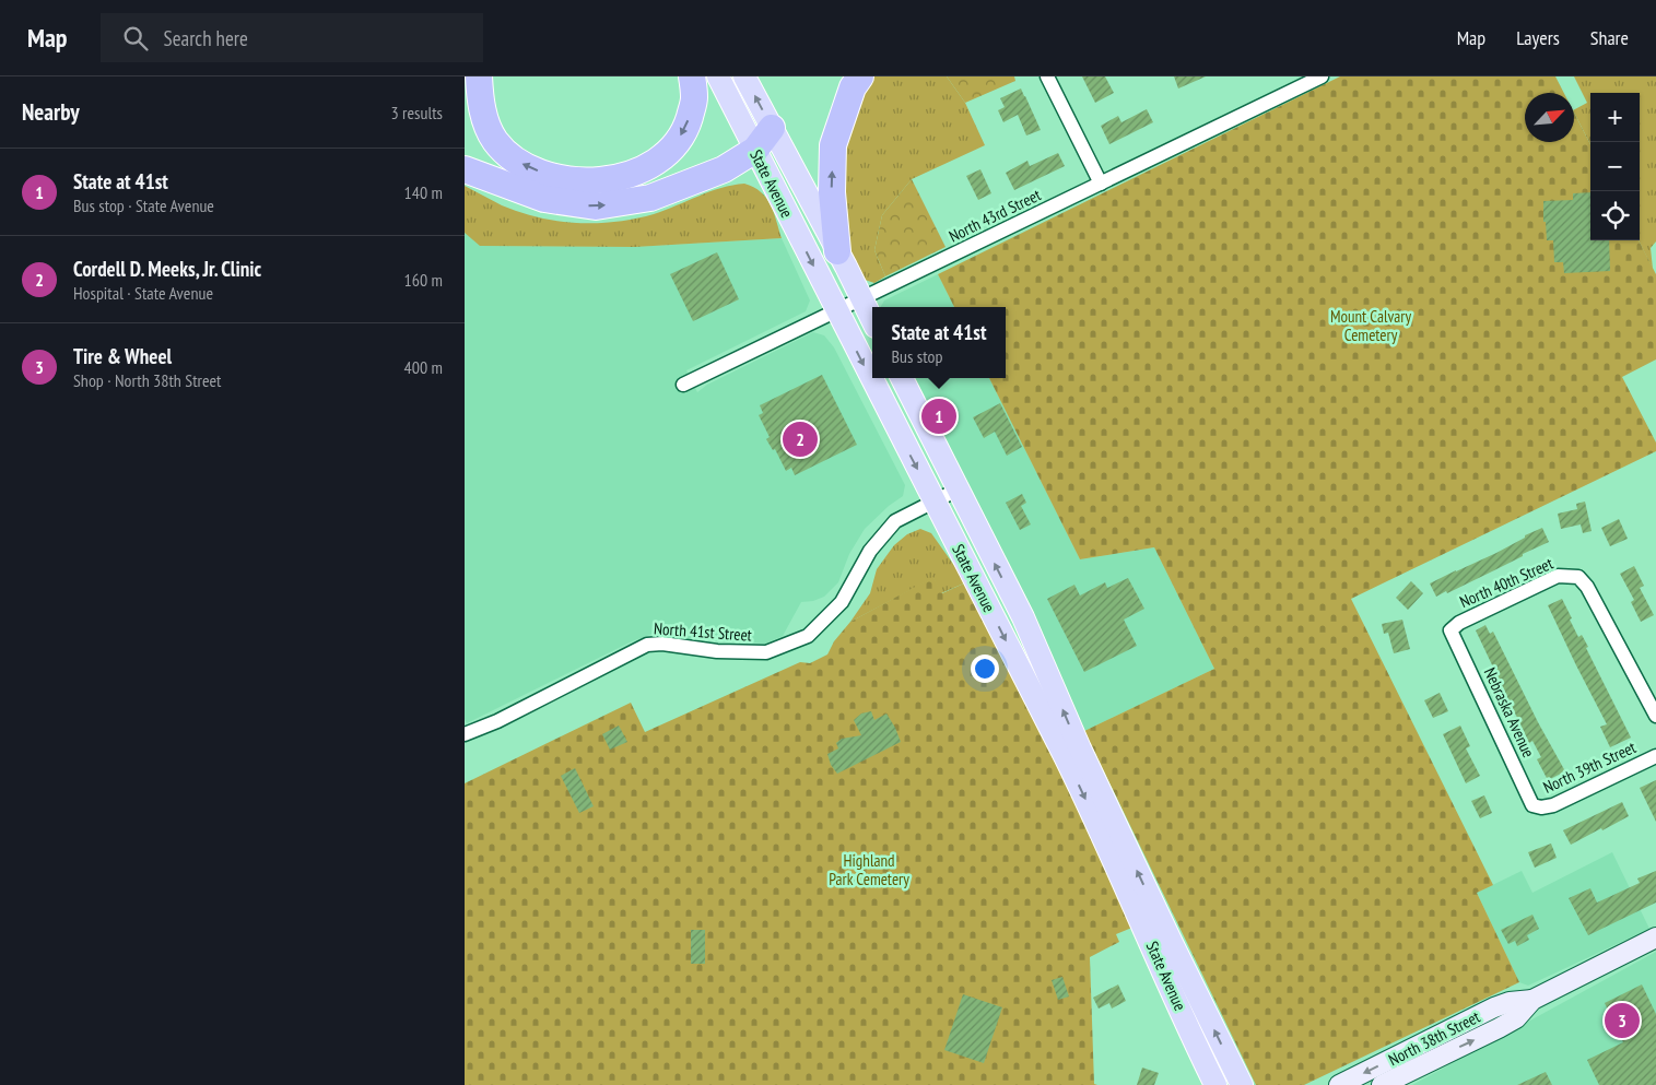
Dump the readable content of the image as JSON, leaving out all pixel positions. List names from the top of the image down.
{
  "streets": {
    "main road": ["State Avenue", "North 38th Street"],
    "street": [
      "North 43rd Street",
      "North 40th Street",
      "North 41st Street",
      "Nebraska Avenue",
      "North 39th Street"
    ]
  },
  "crossings": [
    ["State Avenue", "North 43rd Street"],
    ["State Avenue", "North 41st Street"],
    ["North 40th Street", "Nebraska Avenue"],
    ["Nebraska Avenue", "North 39th Street"]
  ],
  "parks": ["Mount Calvary Cemetery", "Highland Park Cemetery"],
  "north": "top right",
  "page": {
    "header": "Map",
    "search": "Search here",
    "nav": ["Map", "Layers", "Share"],
    "heading": ["Nearby", "3 results"],
    "map_buttons": ["+", "−"],
    "list": [
      {
        "mark": "1",
        "name": "State at 41st",
        "note": "Bus stop · State Avenue",
        "value": "140 m"
      },
      {
        "mark": "2",
        "name": "Cordell D. Meeks, Jr. Clinic",
        "note": "Hospital · State Avenue",
        "value": "160 m"
      },
      {
        "mark": "3",
        "name": "Tire & Wheel",
        "note": "Shop · North 38th Street",
        "value": "400 m"
      }
    ],
    "popup": ["State at 41st", "Bus stop"],
    "pins": ["1", "2", "3"]
  }
}
